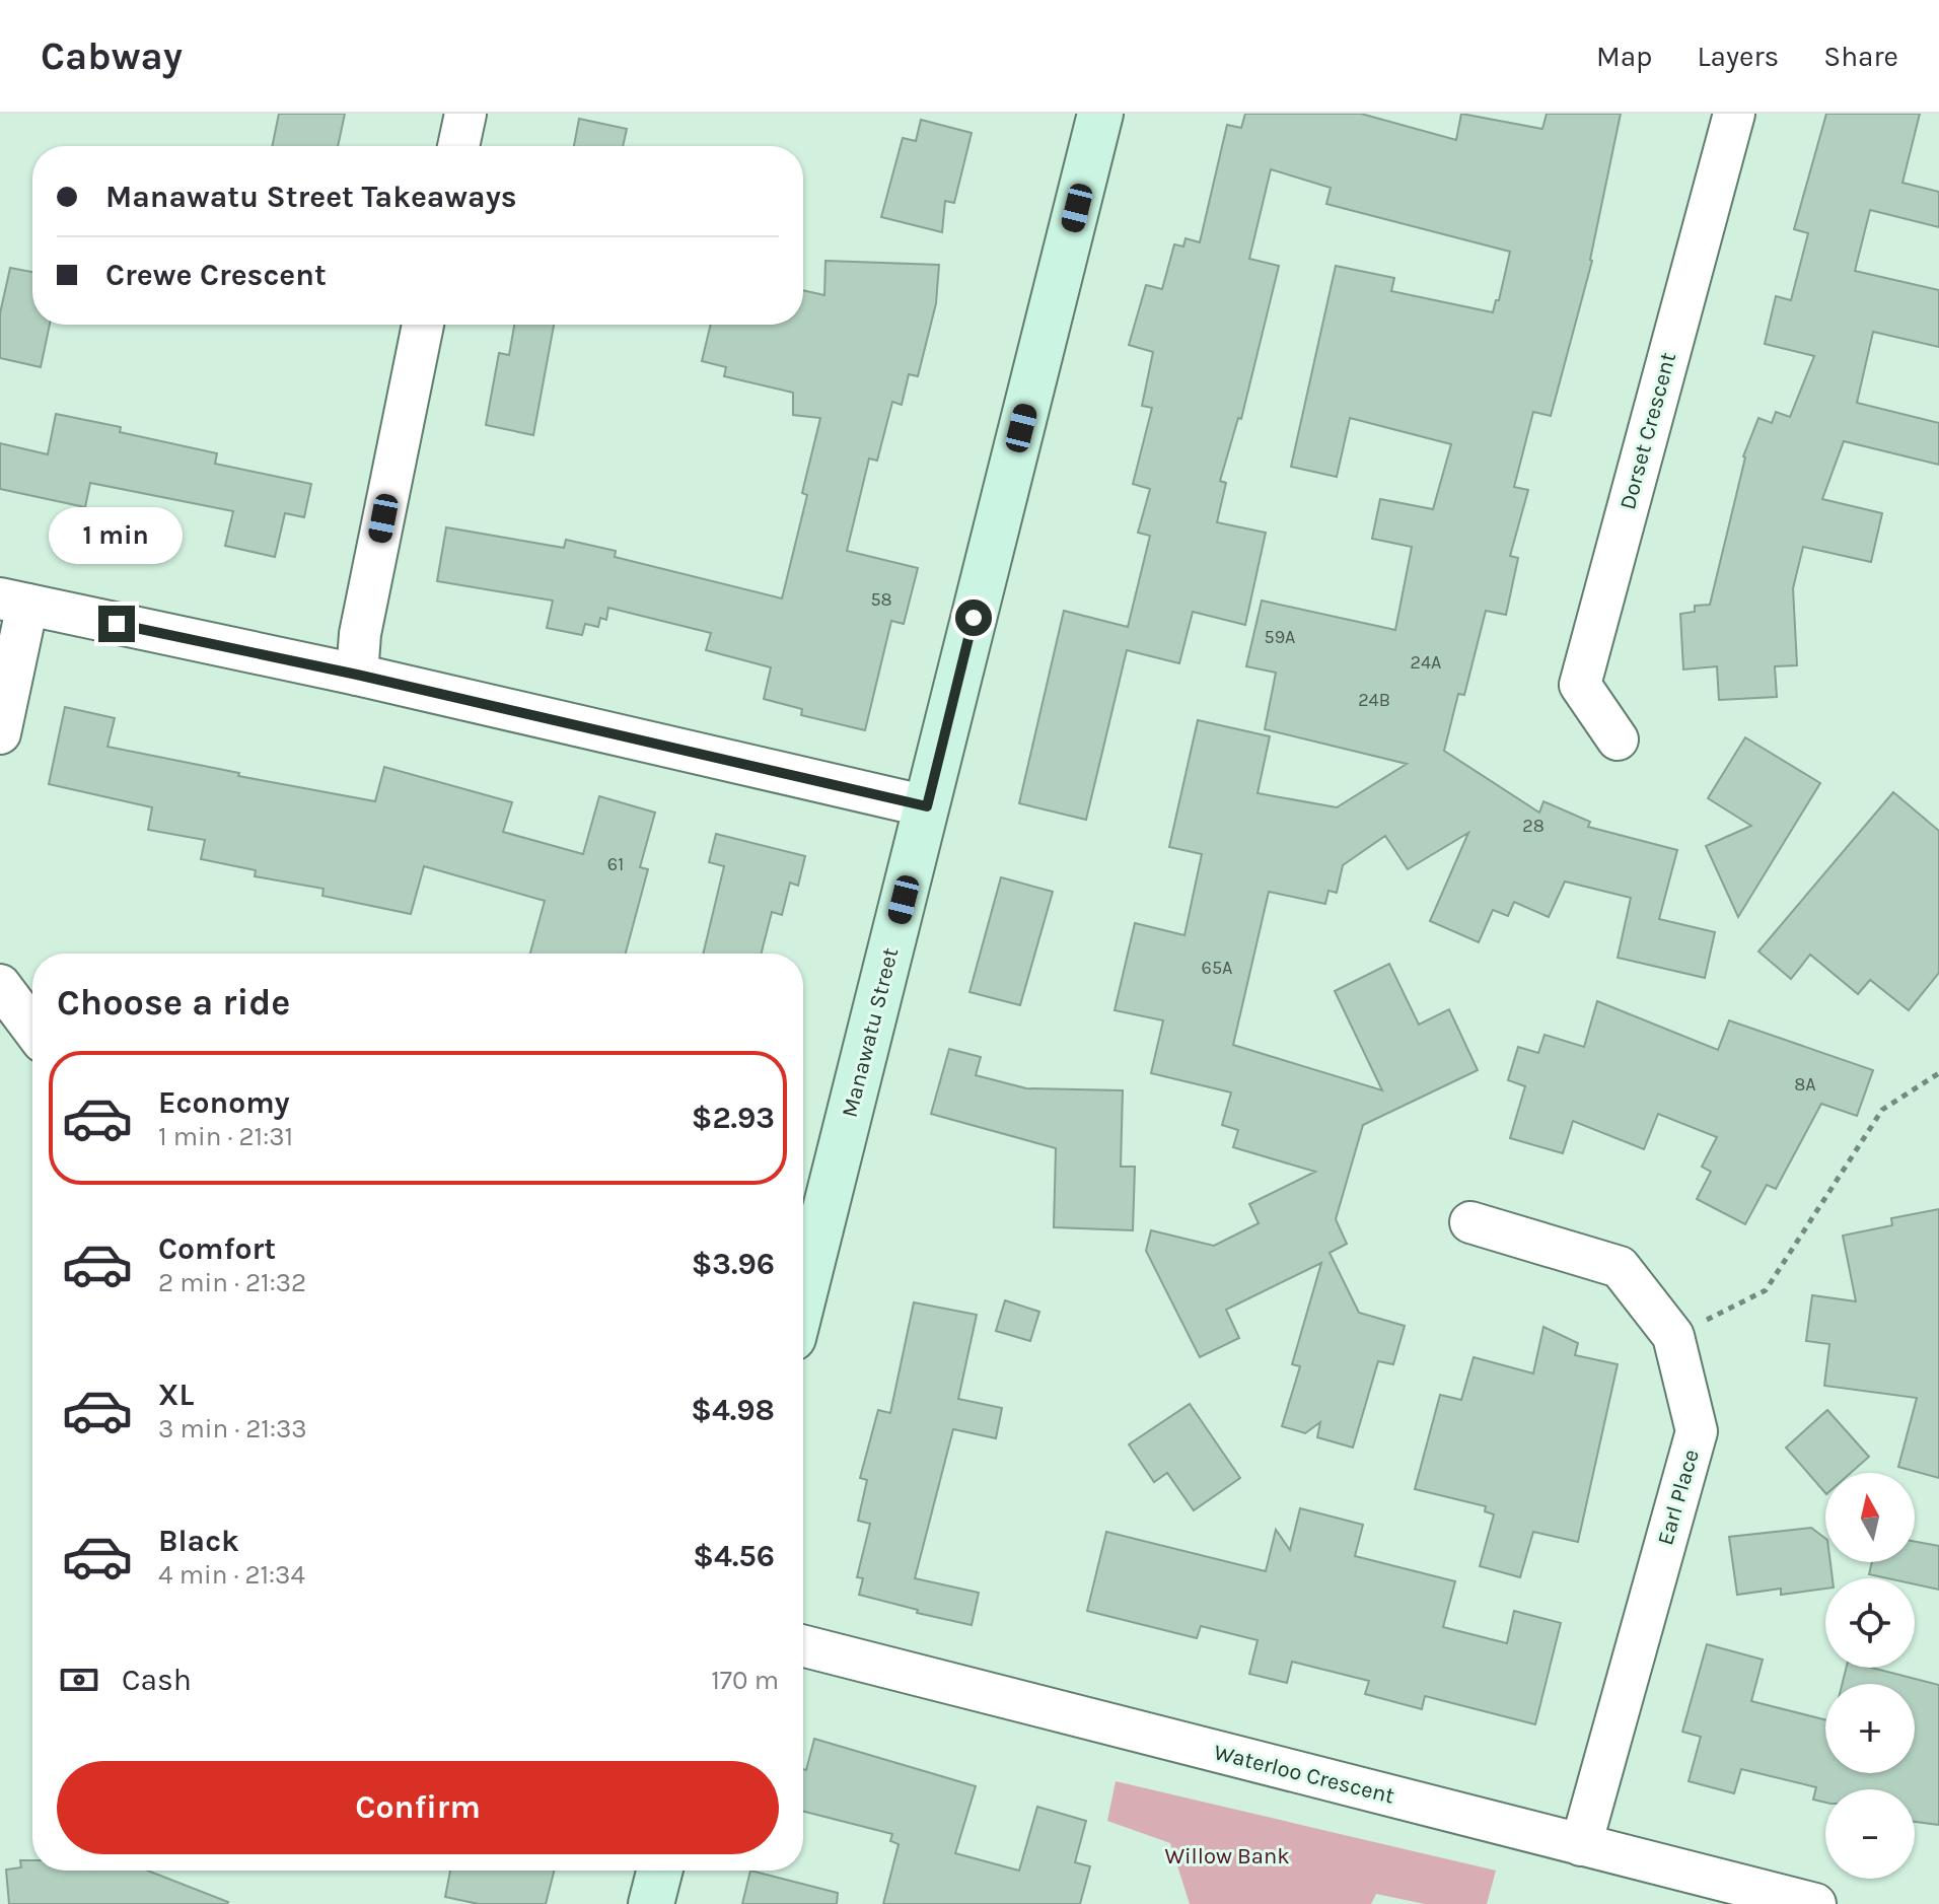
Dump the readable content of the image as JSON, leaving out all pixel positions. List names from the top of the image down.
{
  "streets": {
    "street": [
      "Dorset Crescent",
      "Manawatu Street",
      "Earl Place",
      "Waterloo Crescent"
    ]
  },
  "crossings": [
    ["Earl Place", "Waterloo Crescent"]
  ],
  "parks": ["Willow Bank"],
  "house_numbers": [
    "58",
    "59A",
    "24A",
    "24B",
    "28",
    "61",
    "65A",
    "8A"
  ],
  "north": "top",
  "page": {
    "header": "Cabway",
    "nav": ["Map", "Layers", "Share"],
    "banner": ["Manawatu Street Takeaways", "Crewe Crescent"],
    "bubble": "1 min",
    "heading": "Choose a ride",
    "list": [
      {
        "name": "Economy",
        "note": "1 min · 21:31",
        "value": "$2.93"
      },
      {
        "name": "Comfort",
        "note": "2 min · 21:32",
        "value": "$3.96"
      },
      {
        "name": "XL",
        "note": "3 min · 21:33",
        "value": "$4.98"
      },
      {
        "name": "Black",
        "note": "4 min · 21:34",
        "value": "$4.56"
      }
    ],
    "map_buttons": ["+", "−"],
    "pay": ["Cash", "170 m"],
    "buttons": "Confirm"
  }
}
